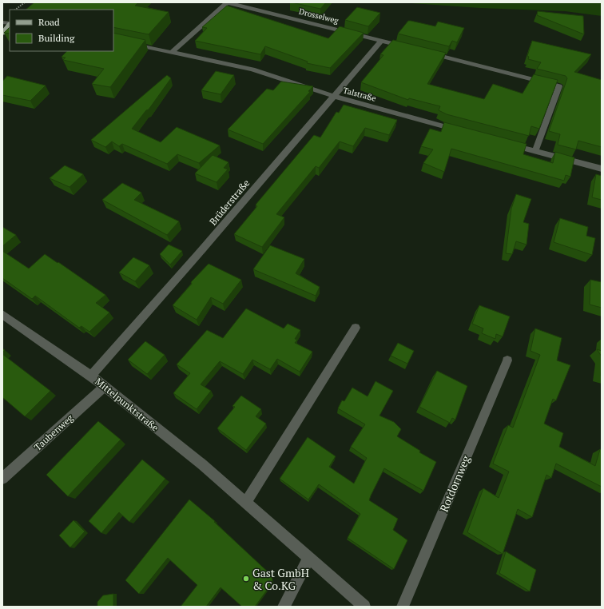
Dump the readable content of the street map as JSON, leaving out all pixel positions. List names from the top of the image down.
{
  "streets": {
    "street": [
      "Drosselweg",
      "Talstraße",
      "Brüderstraße",
      "Mittelpunktstraße",
      "Taubenweg",
      "Rotdornweg"
    ]
  },
  "crossings": [
    ["Drosselweg", "Talstraße"],
    ["Drosselweg", "Brüderstraße"],
    ["Talstraße", "Brüderstraße"],
    ["Brüderstraße", "Mittelpunktstraße"],
    ["Mittelpunktstraße", "Taubenweg"]
  ],
  "places": ["Gast GmbH & Co.KG"],
  "legend": ["Road", "Building"]
}
